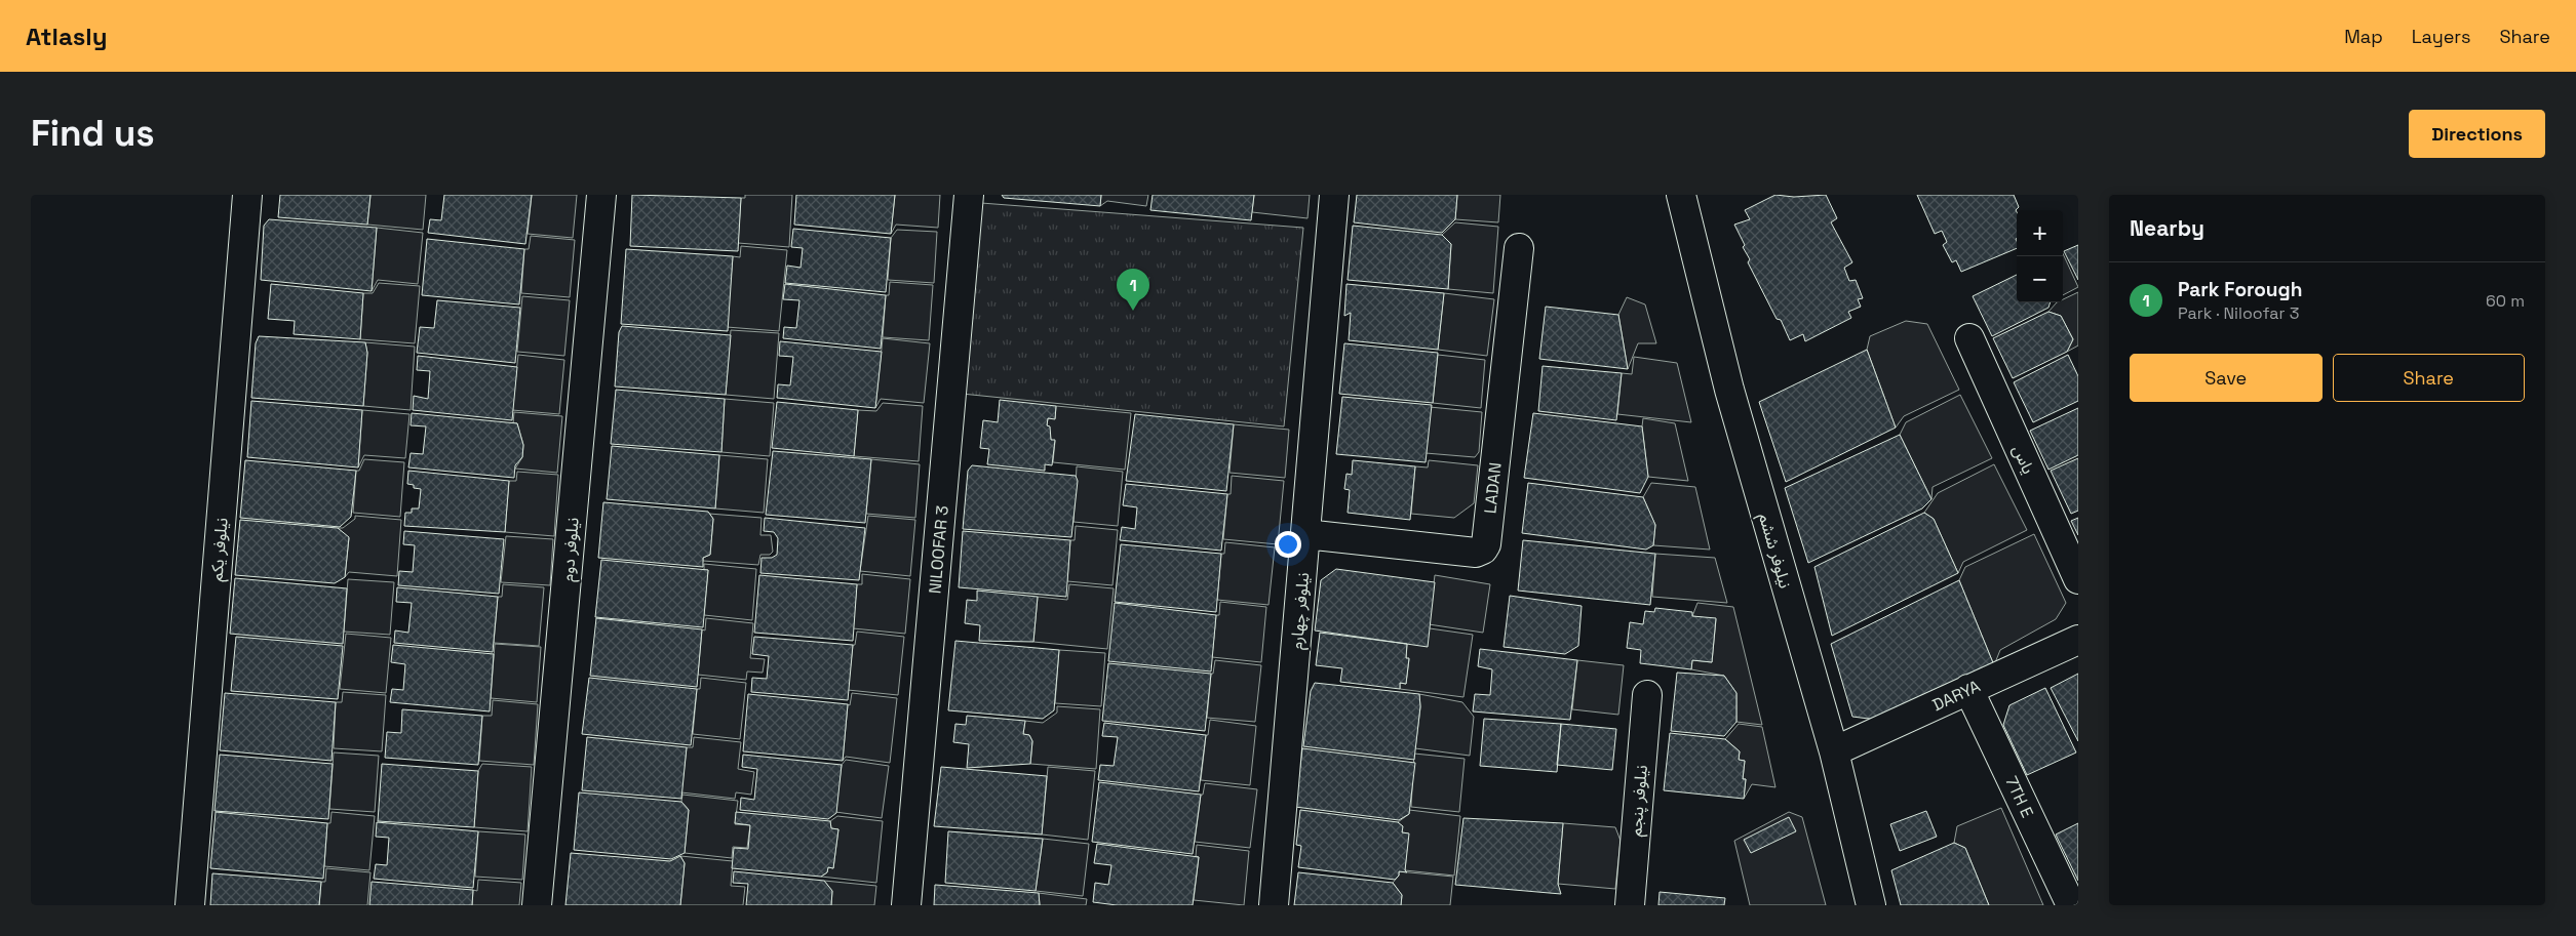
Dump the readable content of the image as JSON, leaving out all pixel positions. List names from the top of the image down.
{
  "streets": {
    "street": [
      "یاس",
      "LADAN",
      "نیلوفر یکم",
      "نیلوفر دوم",
      "NILOOFAR 3",
      "نیلوفر ششم",
      "نیلوفر چهارم",
      "DARYA",
      "7TH E",
      "نیلوفر پنجم"
    ]
  },
  "crossings": [
    ["LADAN", "نیلوفر چهارم"],
    ["نیلوفر ششم", "DARYA"],
    ["DARYA", "7TH E"]
  ],
  "page": {
    "header": "Atlasly",
    "nav": ["Map", "Layers", "Share"],
    "buttons": [
      "Directions",
      ["Save", "Share"]
    ],
    "title": "Find us",
    "heading": "Nearby",
    "map_buttons": ["+", "−"],
    "list": [
      {
        "mark": "1",
        "name": "Park Forough",
        "note": "Park · Niloofar 3",
        "value": "60 m"
      }
    ],
    "pins": "1"
  }
}
